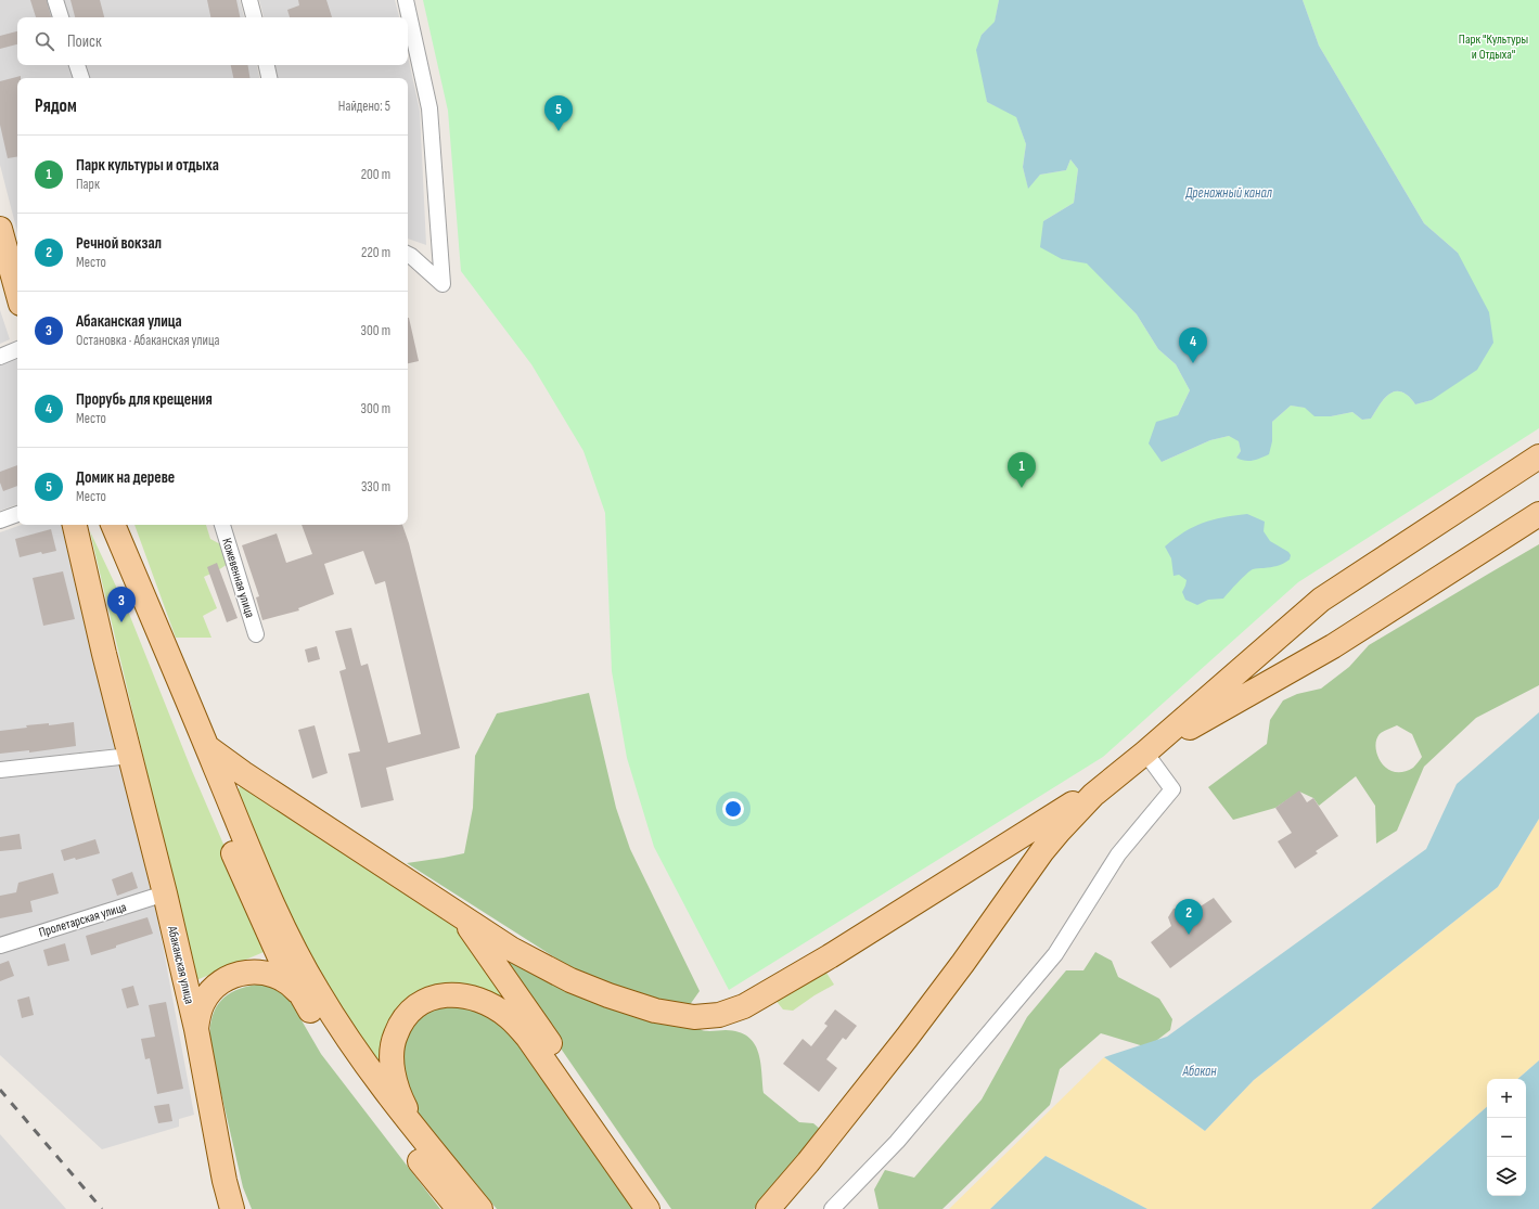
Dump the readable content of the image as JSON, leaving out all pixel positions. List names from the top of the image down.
{
  "streets": {
    "main road": ["Абаканская улица"],
    "street": ["Кожевенная улица", "Пролетарская улица"]
  },
  "crossings": [
    ["Пролетарская улица", "Абаканская улица"]
  ],
  "water": ["Дренажный канал", "Абакан"],
  "parks": ["Парк \"Культуры и Отдыха\""],
  "page": {
    "search": "Поиск",
    "heading": ["Рядом", "Найдено: 5"],
    "pins": [
      "5",
      "4",
      "1",
      "3",
      "2"
    ],
    "list": [
      {
        "mark": "1",
        "name": "Парк культуры и отдыха",
        "note": "Парк",
        "value": "200 m"
      },
      {
        "mark": "2",
        "name": "Речной вокзал",
        "note": "Место",
        "value": "220 m"
      },
      {
        "mark": "3",
        "name": "Абаканская улица",
        "note": "Остановка · Абаканская улица",
        "value": "300 m"
      },
      {
        "mark": "4",
        "name": "Прорубь для крещения",
        "note": "Место",
        "value": "300 m"
      },
      {
        "mark": "5",
        "name": "Домик на дереве",
        "note": "Место",
        "value": "330 m"
      }
    ],
    "map_buttons": ["+", "−"]
  }
}
